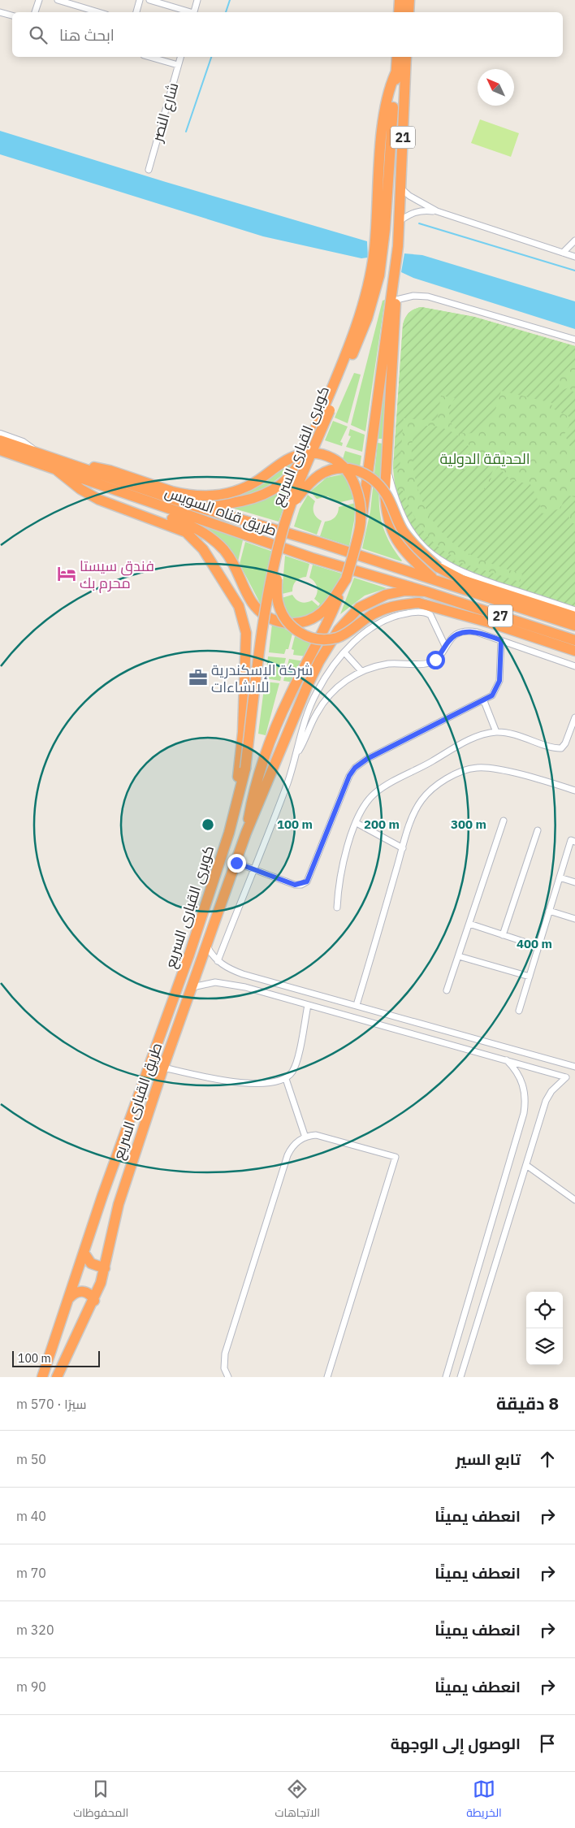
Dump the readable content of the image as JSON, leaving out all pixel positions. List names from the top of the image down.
{
  "streets": {
    "highway": [
      "21",
      "كوبرى القبارى السريع",
      "طريق قناه السويس",
      "27",
      "طريق القبارى السريع"
    ],
    "street": ["شارع النصر"]
  },
  "crossings": [
    ["كوبرى القبارى السريع", "طريق القبارى السريع"],
    ["طريق قناه السويس", "27"]
  ],
  "parks": ["الحديقة الدولية"],
  "places": {
    "hotel": ["فندق سيستا محرم بك"],
    "office": ["شركة الإسكندرية للانشاءات"]
  },
  "scale_bar": "100 m",
  "north": "top left",
  "page": {
    "search": "ابحث هنا",
    "scale": "100 m",
    "heading": ["8 دقيقة", "سيرًا · 570 m"],
    "list": [
      ["تابع السير", "50 m"],
      ["انعطف يمينًا", "40 m"],
      ["انعطف يمينًا", "70 m"],
      ["انعطف يمينًا", "320 m"],
      ["انعطف يمينًا", "90 m"],
      "الوصول إلى الوجهة"
    ],
    "nav": ["الخريطة", "الاتجاهات", "المحفوظات"]
  },
  "rings": [
    "100 m",
    "200 m",
    "300 m",
    "400 m"
  ]
}
